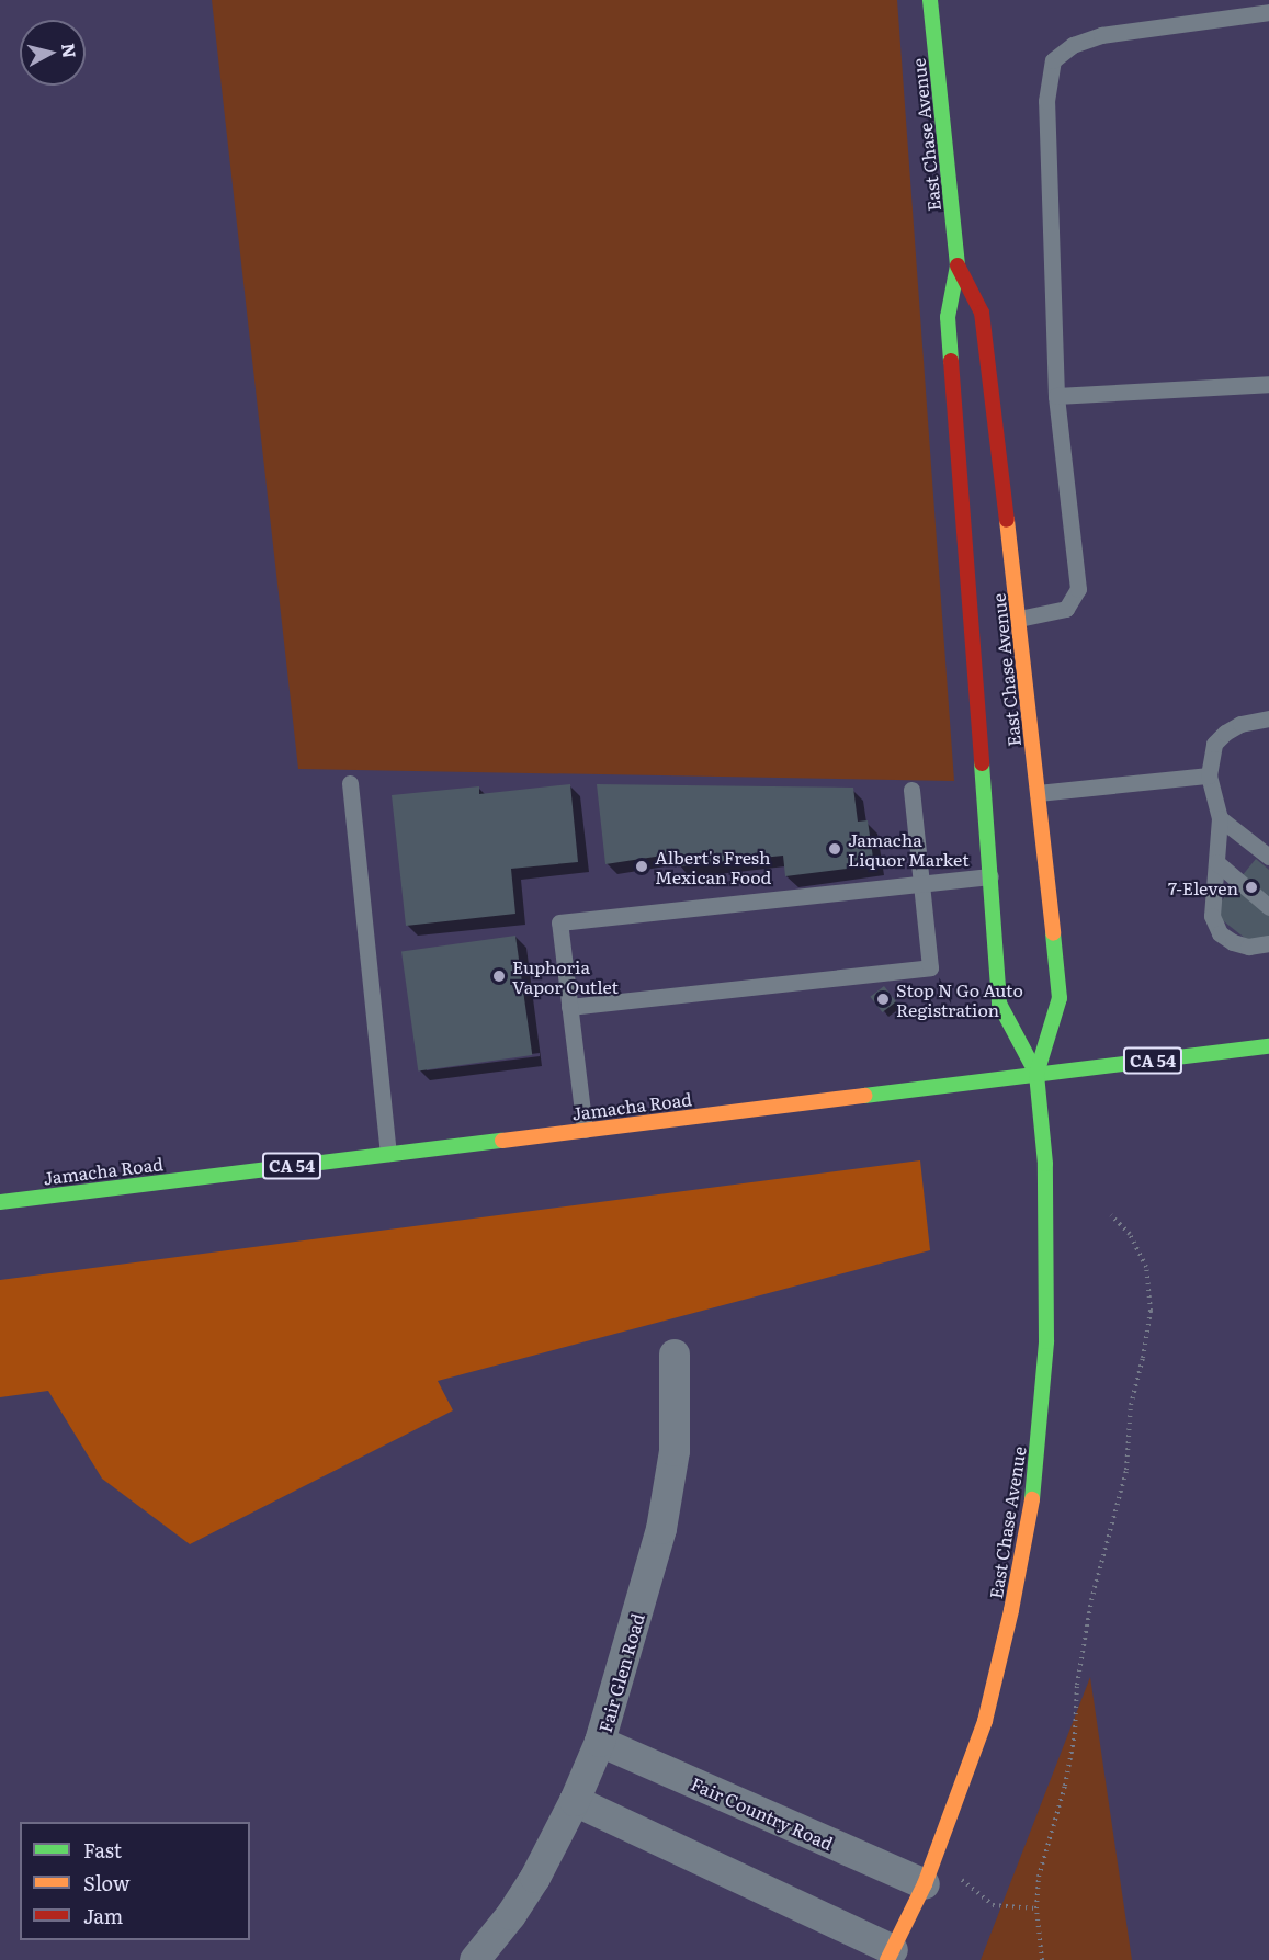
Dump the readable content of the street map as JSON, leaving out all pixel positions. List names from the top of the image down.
{
  "streets": {
    "main road": ["East Chase Avenue", "CA 54", "Jamacha Road"],
    "street": ["Fair Glen Road", "Fair Country Road"]
  },
  "crossings": [
    ["East Chase Avenue", "Jamacha Road"],
    ["East Chase Avenue", "Fair Country Road"],
    ["Fair Glen Road", "Fair Country Road"]
  ],
  "places": [
    "Jamacha Liquor Market",
    "Albert's Fresh Mexican Food",
    "7-Eleven",
    "Euphoria Vapor Outlet",
    "Stop N Go Auto Registration"
  ],
  "legend": ["Fast", "Slow", "Jam"],
  "north": "right"
}
